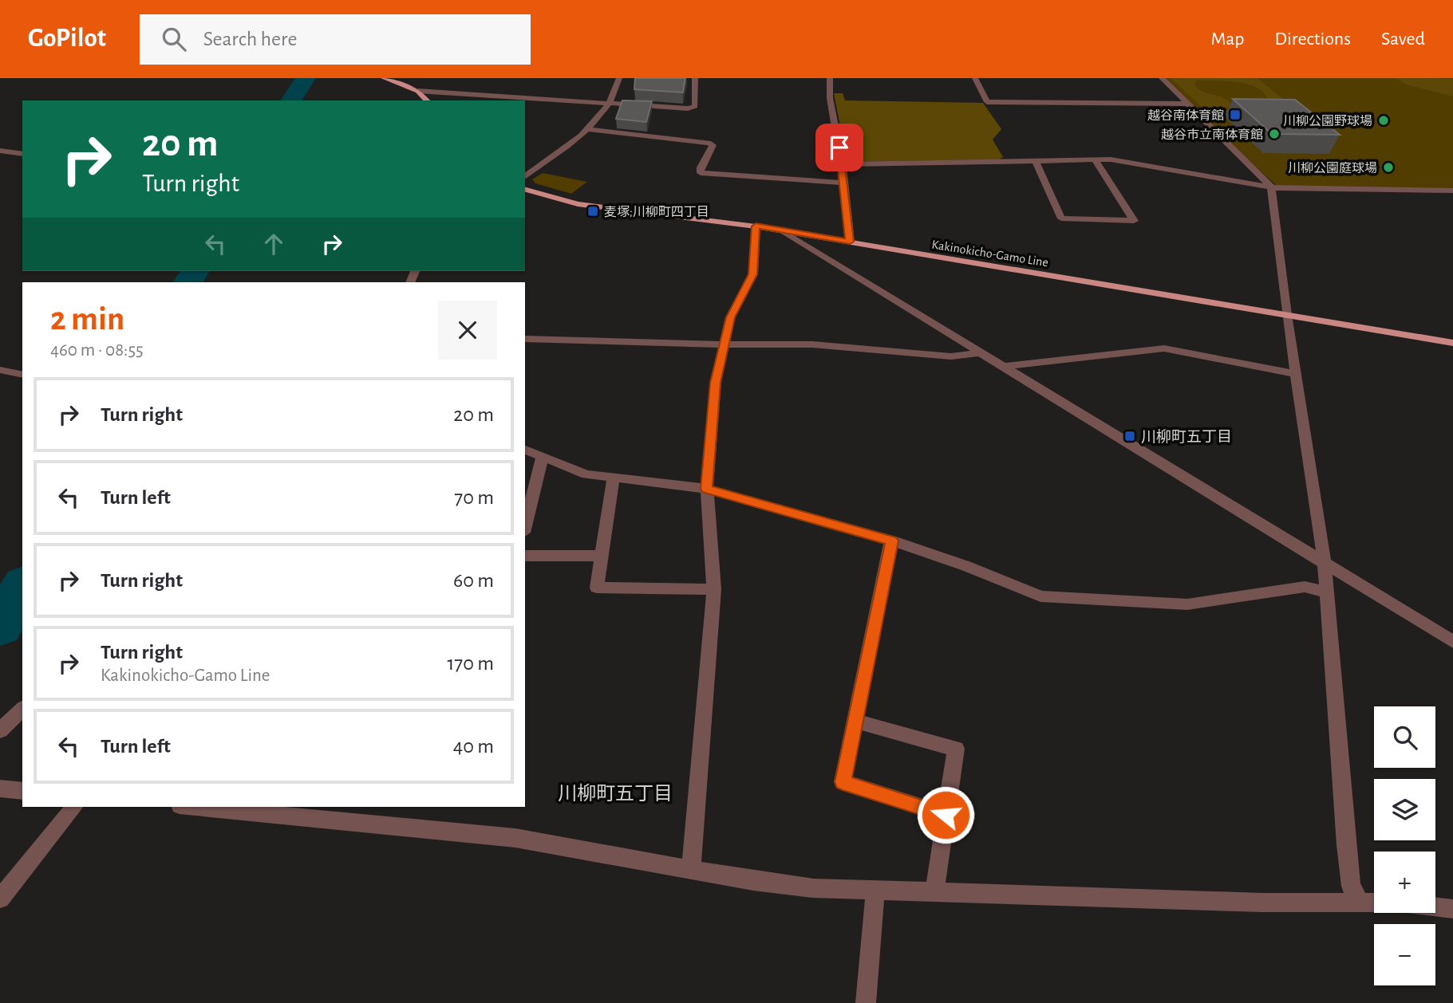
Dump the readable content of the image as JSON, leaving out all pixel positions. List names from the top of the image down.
{
  "streets": {
    "main road": ["Kakinokicho-Gamo Line"]
  },
  "districts": ["川柳町五丁目"],
  "places": {
    "transit": ["越谷南体育館", "麦塚;川柳町四丁目", "川柳町五丁目"],
    "other": ["川柳公園野球場", "越谷市立南体育館", "川柳公園庭球場"]
  },
  "page": {
    "header": "GoPilot",
    "search": "Search here",
    "nav": ["Map", "Directions", "Saved"],
    "turn": ["20 m", "Turn right"],
    "heading": ["2 min", "460 m · 08:55"],
    "list": [
      {
        "name": "Turn right",
        "value": "20 m"
      },
      {
        "name": "Turn left",
        "value": "70 m"
      },
      {
        "name": "Turn right",
        "value": "60 m"
      },
      {
        "name": "Turn right",
        "note": "Kakinokicho-Gamo Line",
        "value": "170 m"
      },
      {
        "name": "Turn left",
        "value": "40 m"
      }
    ],
    "map_buttons": ["+", "−"]
  }
}
